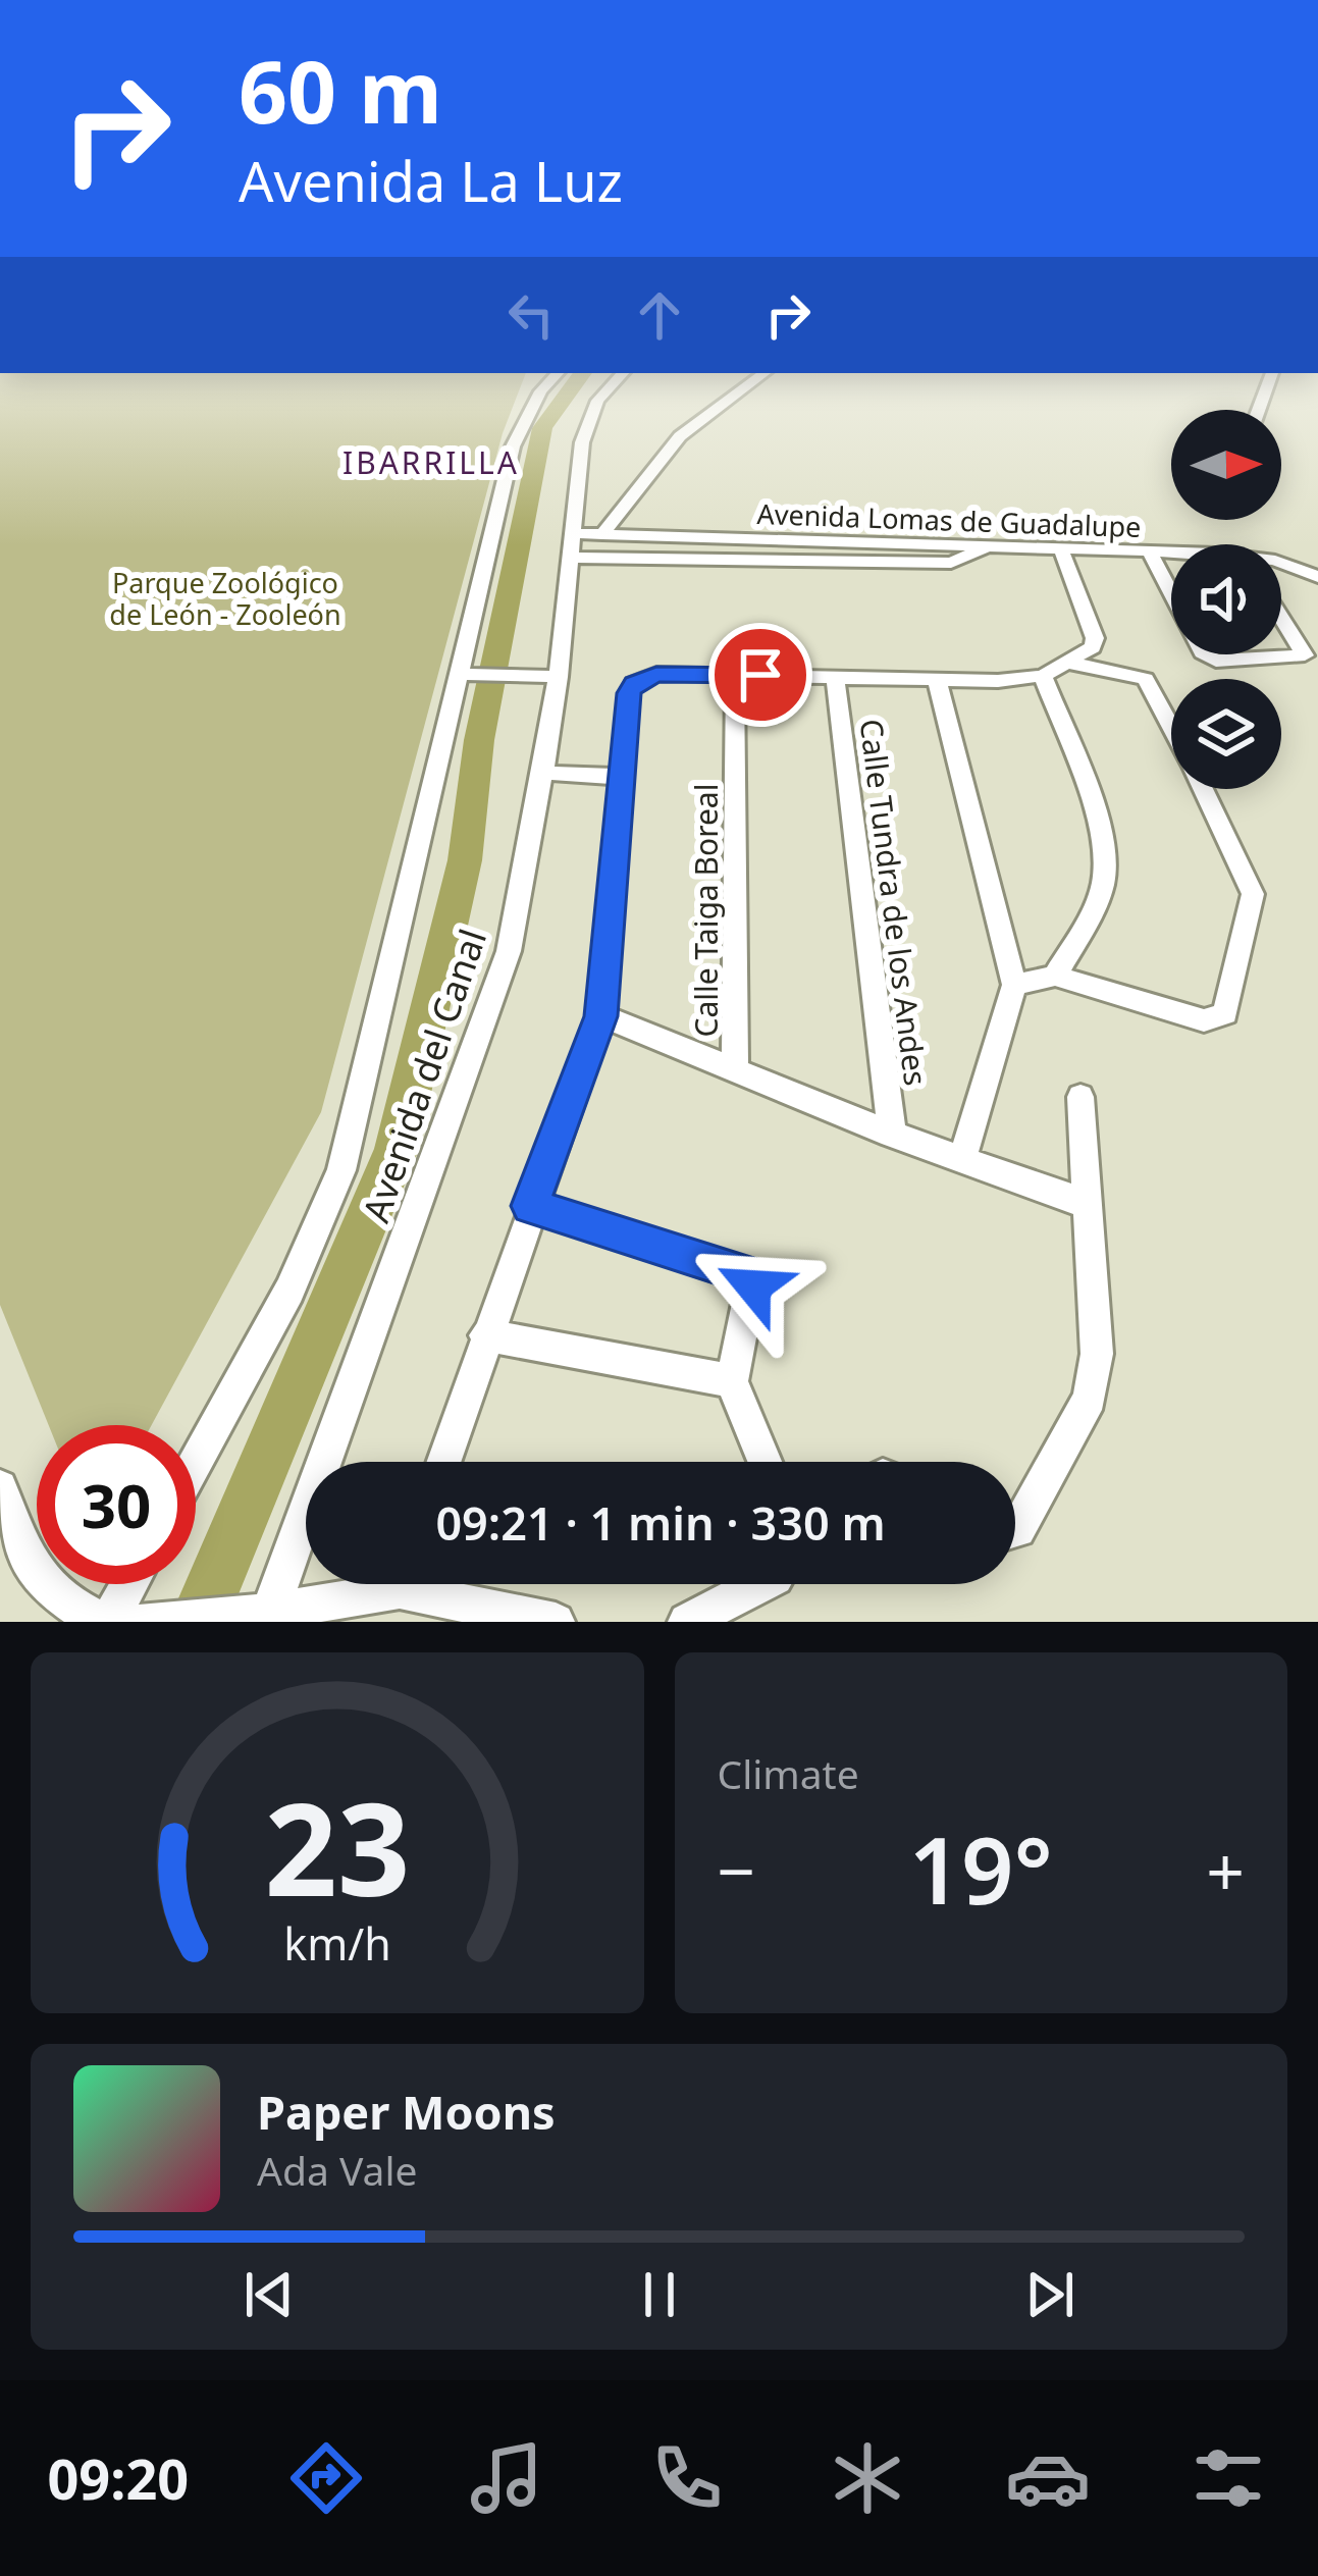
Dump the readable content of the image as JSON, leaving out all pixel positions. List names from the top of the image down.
{
  "streets": {
    "street": [
      "Avenida Lomas de Guadalupe",
      "Calle Tundra de los Andes",
      "Calle Taiga Boreal",
      "Avenida del Canal"
    ]
  },
  "crossings": [
    ["Avenida Lomas de Guadalupe", "Avenida del Canal"]
  ],
  "districts": ["IBARRILLA"],
  "parks": ["Parque Zoológico de León - Zooleón"],
  "north": "right",
  "page": {
    "turn": ["60 m", "Avenida La Luz"],
    "limit": "30",
    "trip": "09:21 · 1 min · 330 m",
    "tile": "Climate",
    "heat": ["−", "19°", "+"],
    "song": ["Paper Moons", "Ada Vale"],
    "tabs": "09:20",
    "gauge": ["23", "km/h"]
  }
}
